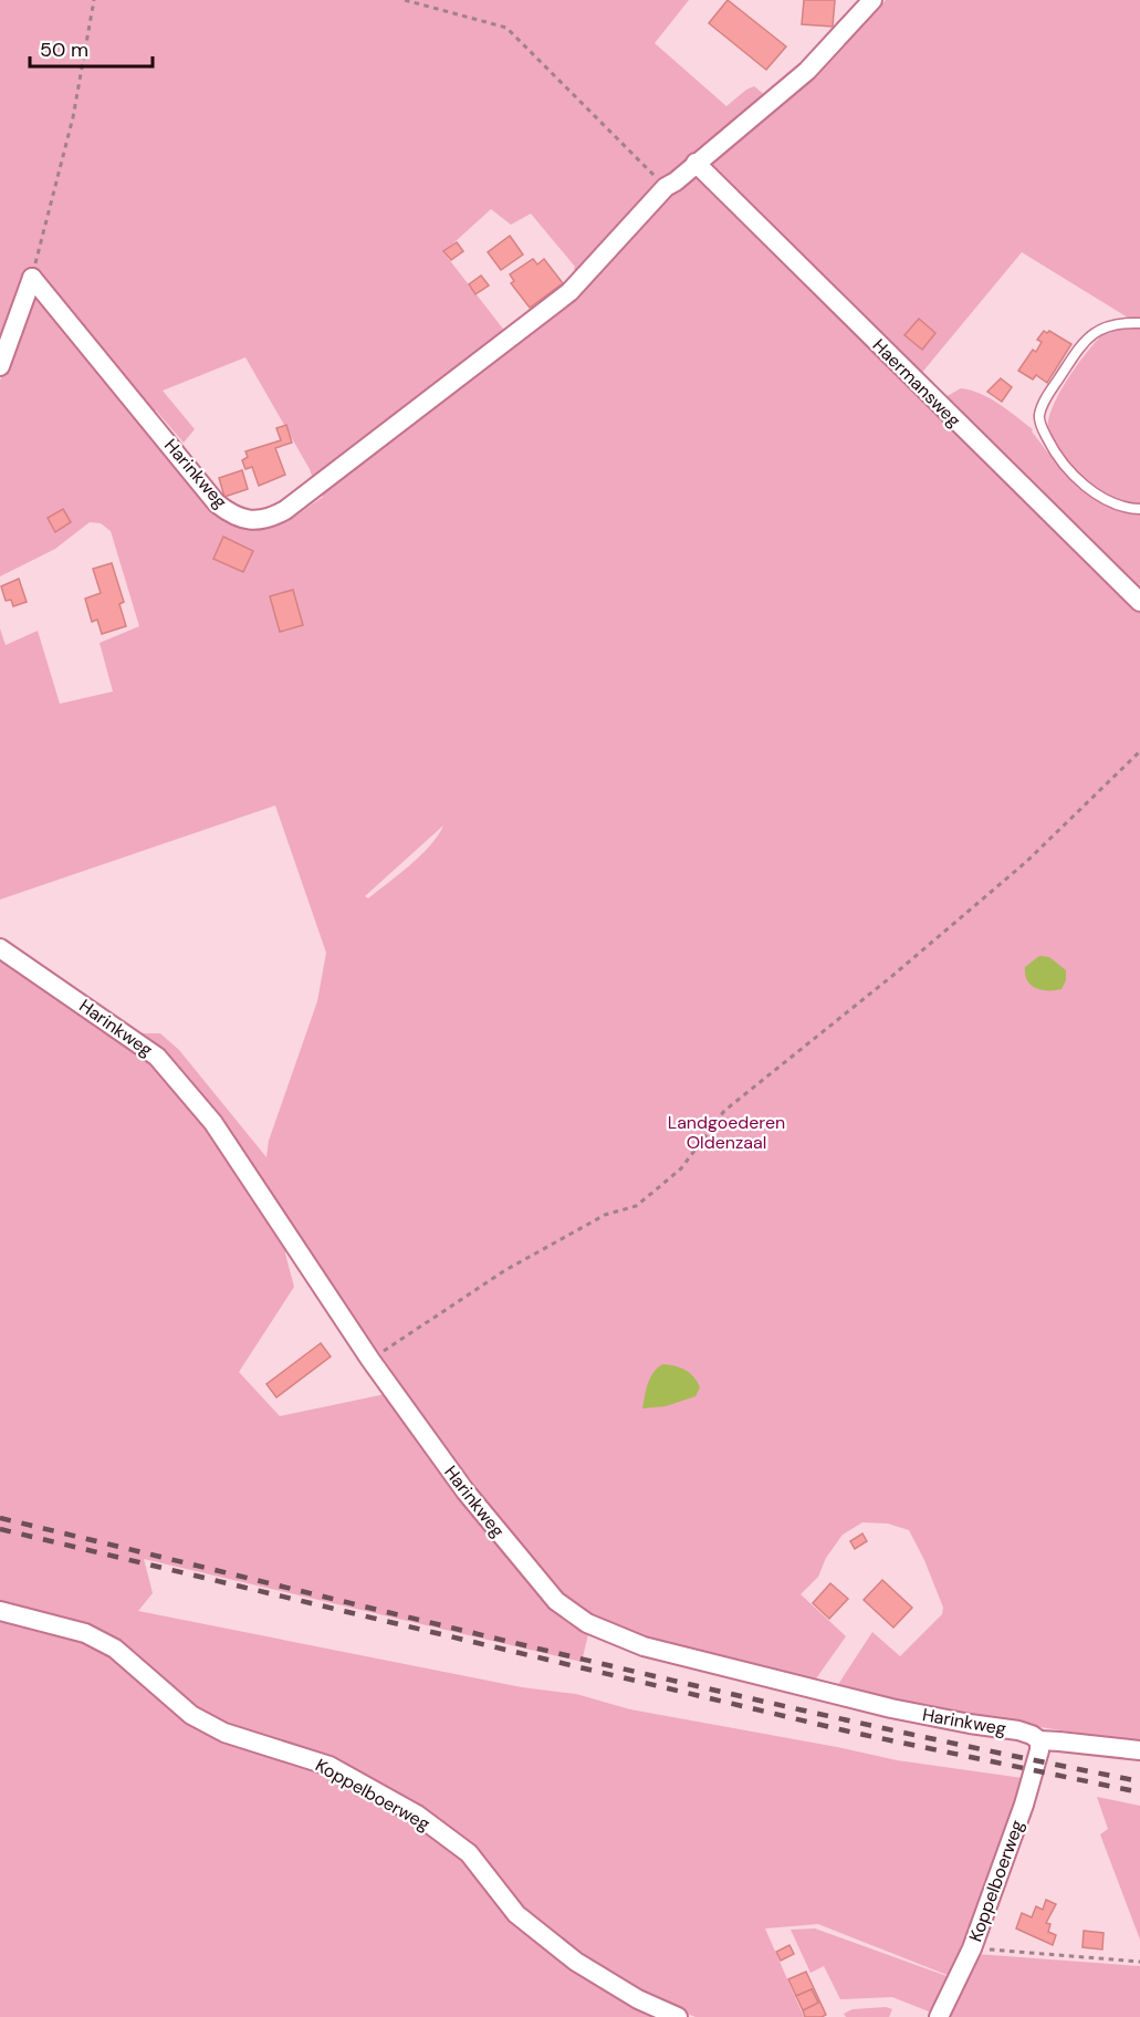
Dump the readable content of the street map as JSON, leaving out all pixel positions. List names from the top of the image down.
{
  "streets": {
    "street": ["Haermansweg", "Harinkweg", "Koppelboerweg"]
  },
  "crossings": [
    ["Harinkweg", "Koppelboerweg"]
  ],
  "parks": ["Landgoederen Oldenzaal"],
  "scale_bar": "50 m"
}
